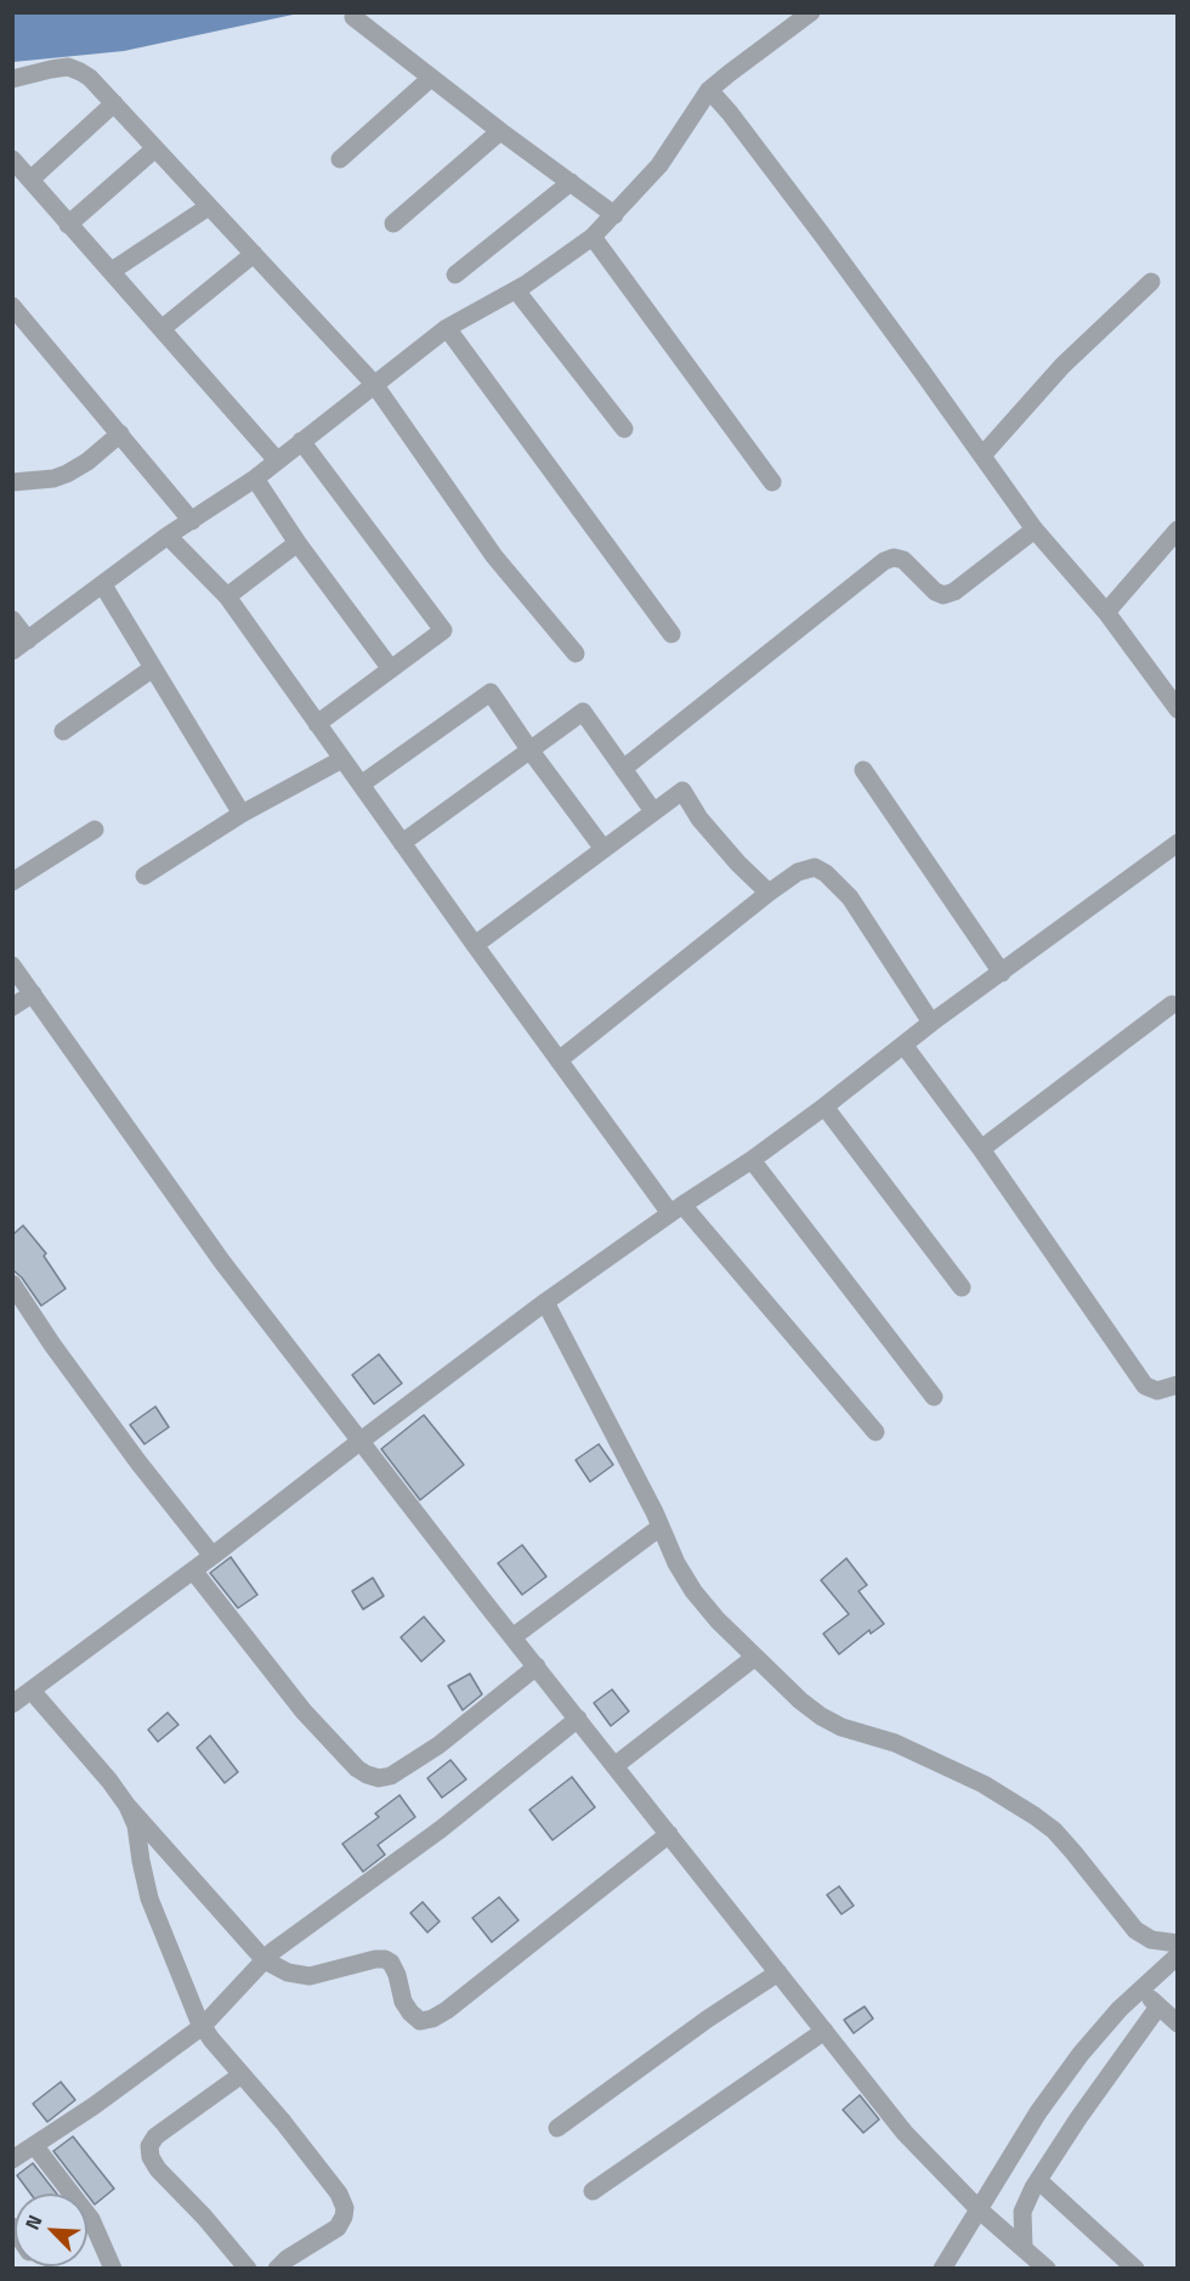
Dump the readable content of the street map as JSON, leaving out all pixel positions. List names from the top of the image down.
{
  "north": "top left"
}
